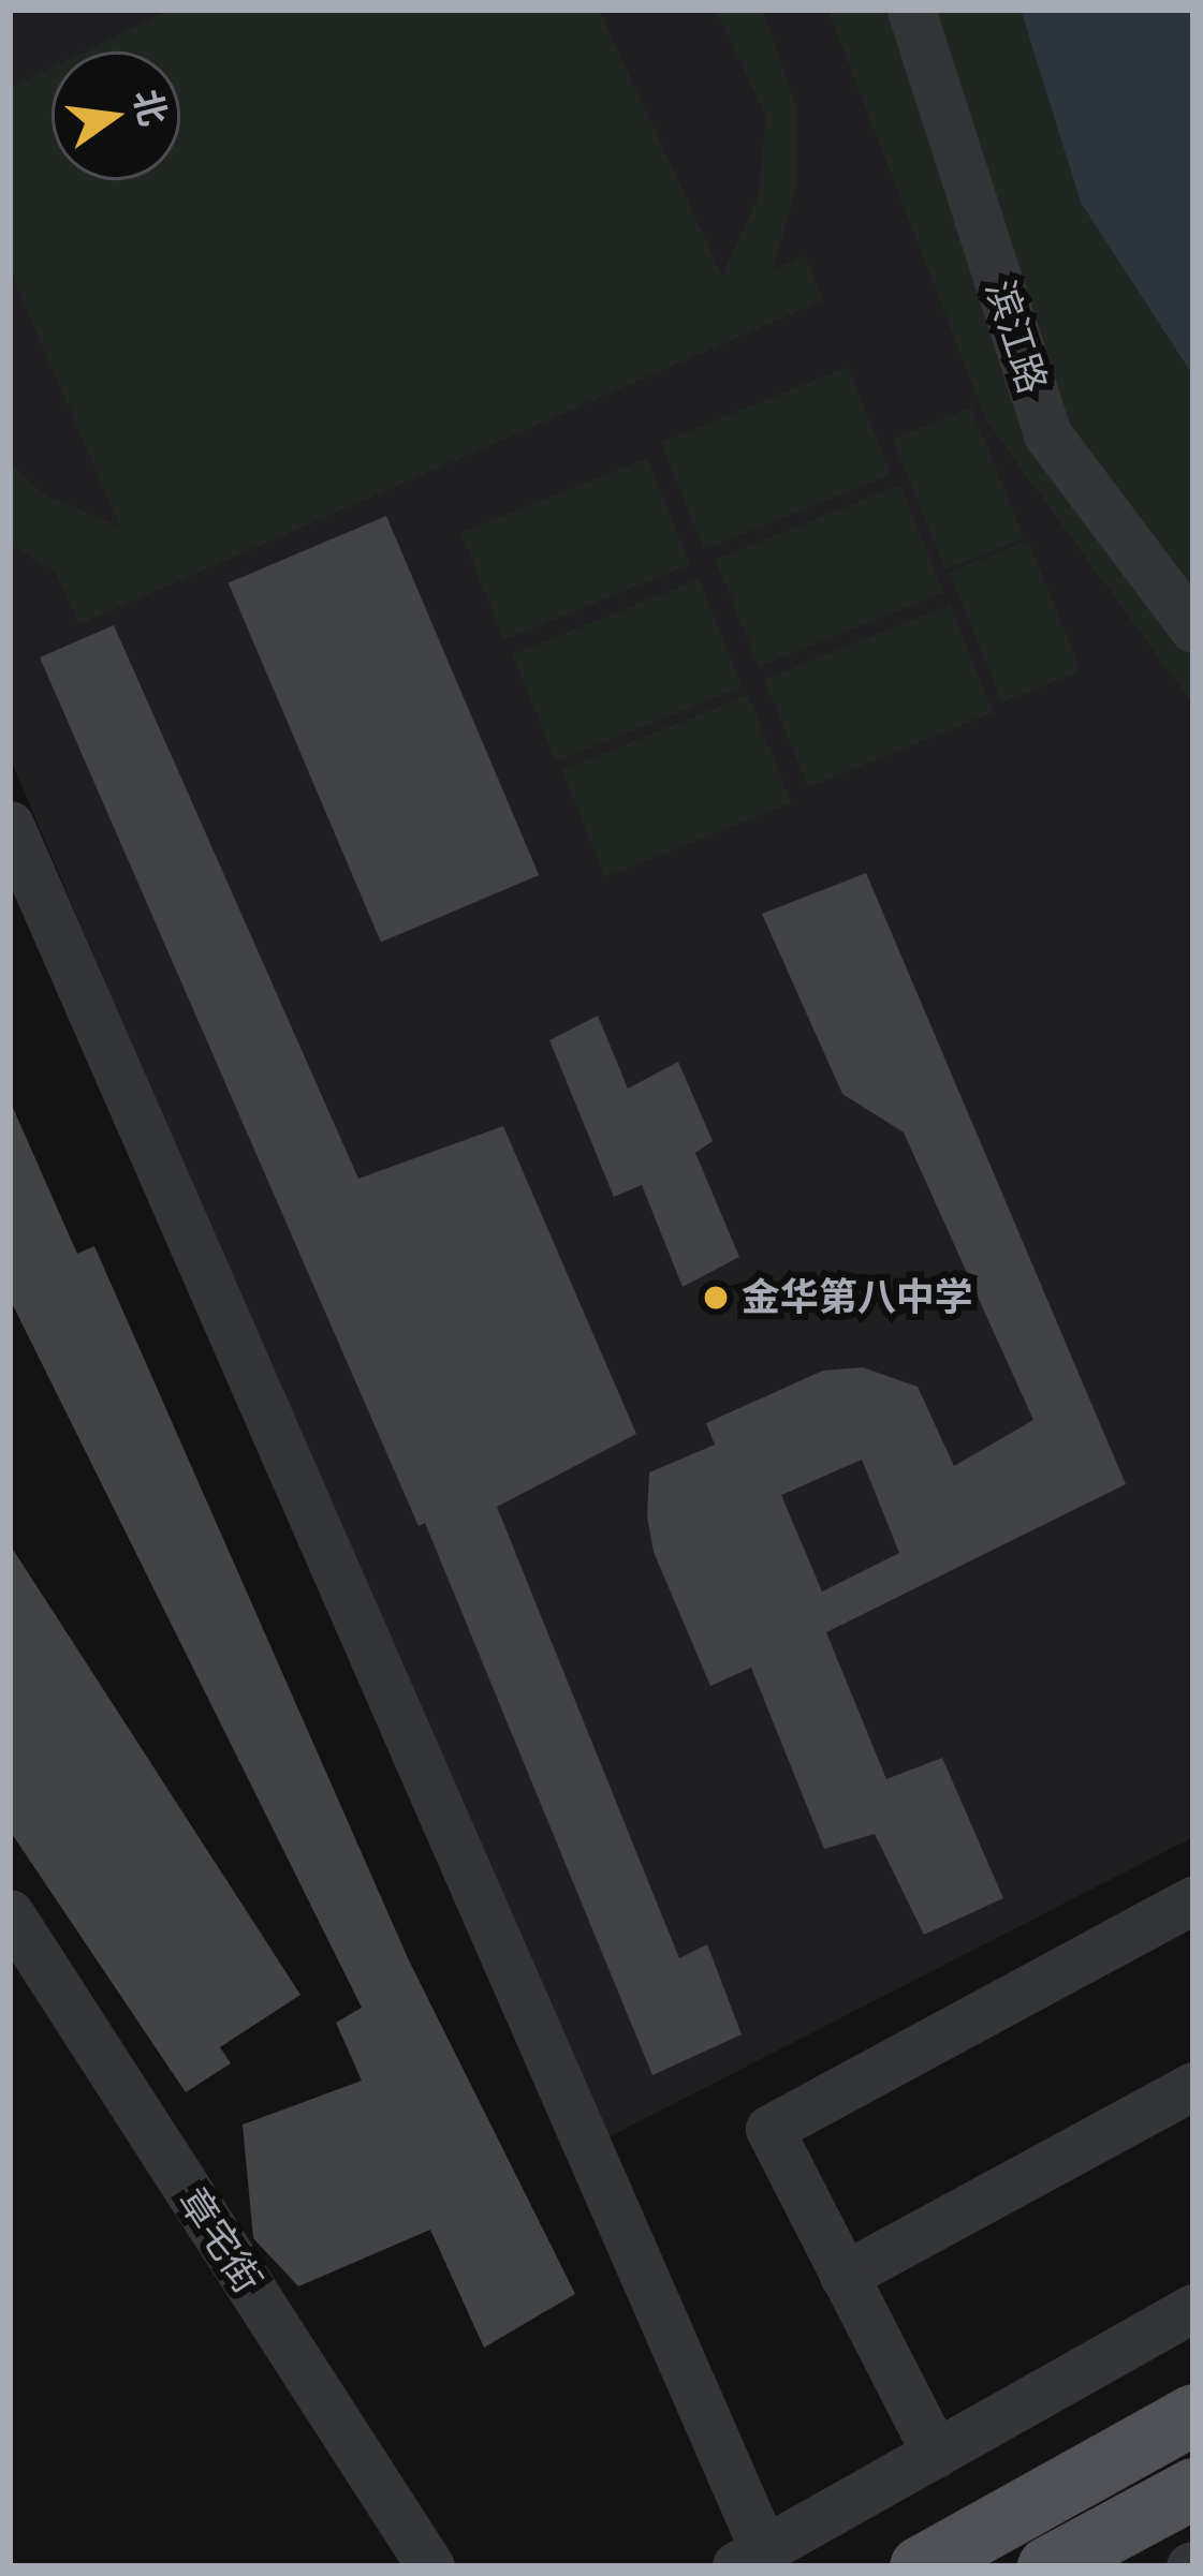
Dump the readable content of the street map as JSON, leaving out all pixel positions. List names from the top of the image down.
{
  "streets": {
    "street": ["滨江路", "章宅街"]
  },
  "places": ["金华第八中学"],
  "north": "right"
}
